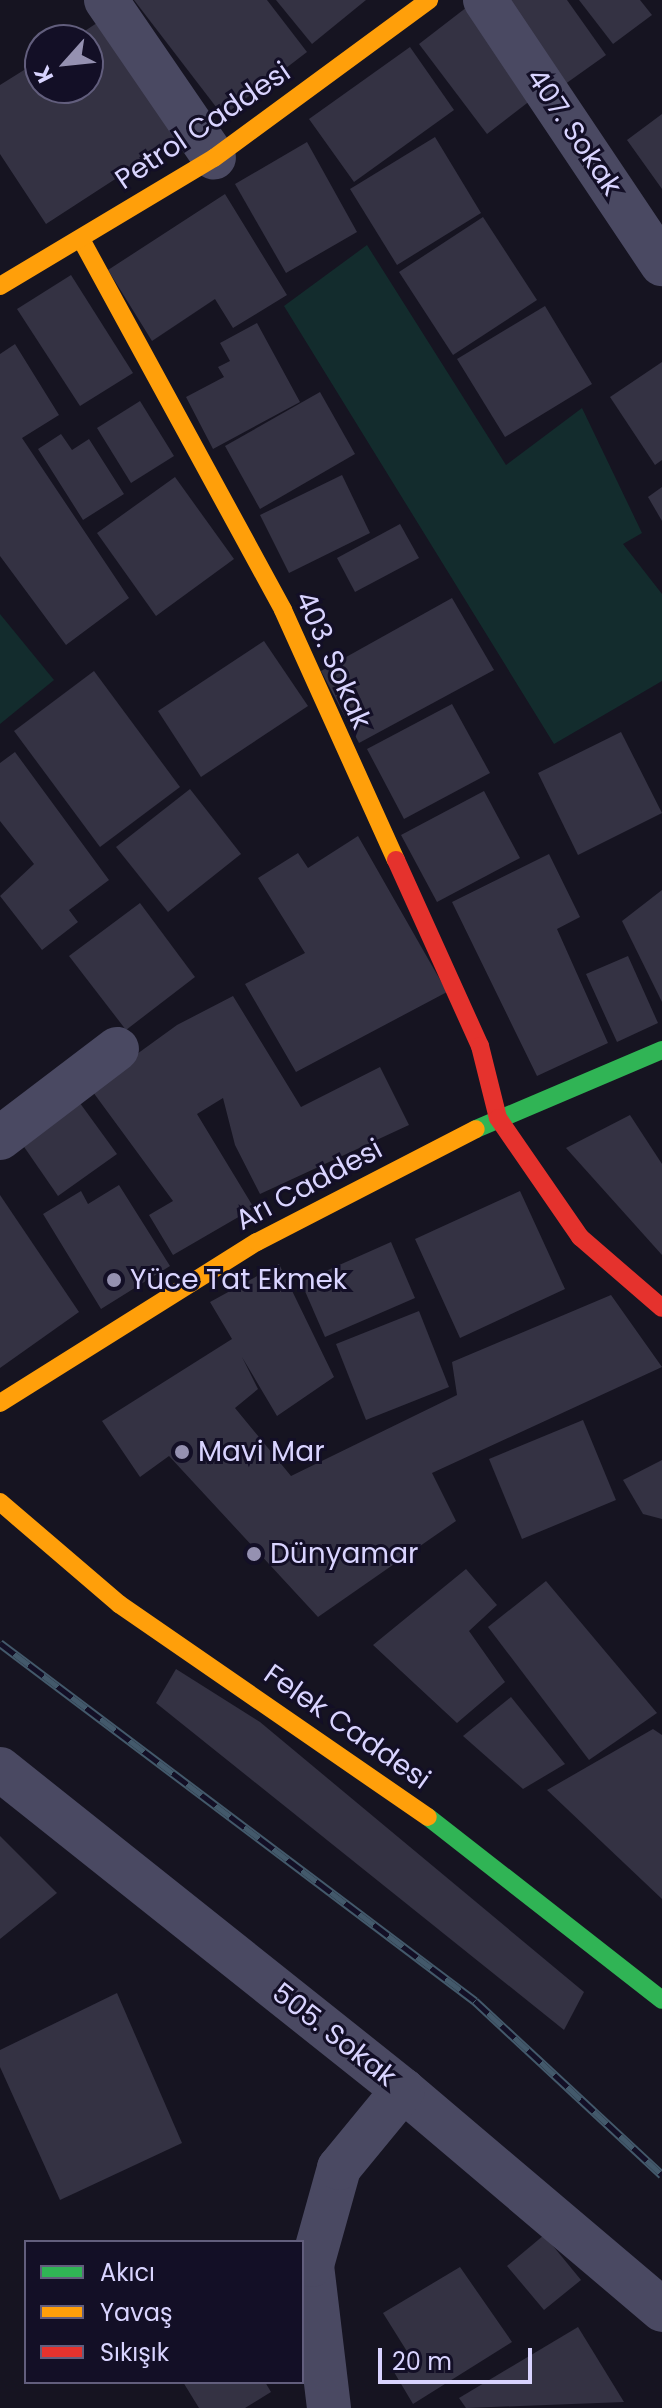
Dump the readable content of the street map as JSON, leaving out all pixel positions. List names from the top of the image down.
{
  "streets": {
    "street": [
      "Petrol Caddesi",
      "407. Sokak",
      "403. Sokak",
      "Arı Caddesi",
      "Felek Caddesi",
      "505. Sokak"
    ]
  },
  "crossings": [
    ["Petrol Caddesi", "403. Sokak"],
    ["403. Sokak", "Arı Caddesi"]
  ],
  "places": ["Yüce Tat Ekmek", "Mavi Mar", "Dünyamar"],
  "legend": ["Akıcı", "Yavaş", "Sıkışık"],
  "scale_bar": "20 m",
  "north": "bottom left"
}
